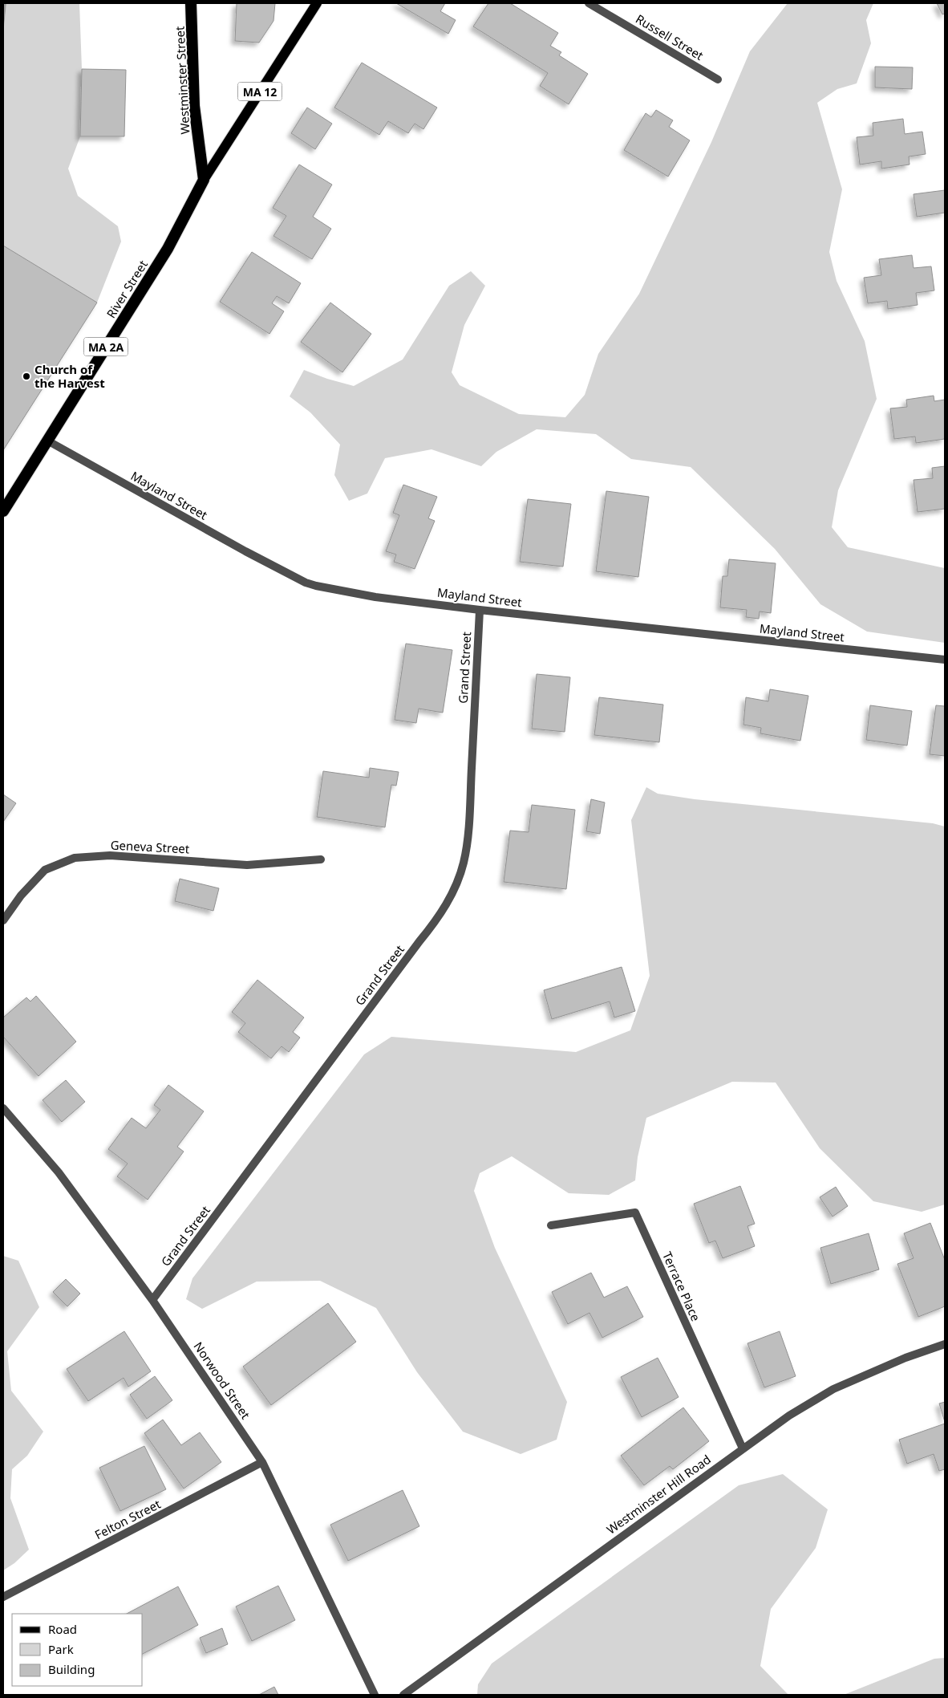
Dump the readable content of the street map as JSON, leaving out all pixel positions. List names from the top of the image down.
{
  "streets": {
    "highway": ["Westminster Street", "River Street", "MA 2A"],
    "main road": ["MA 12"],
    "street": [
      "Russell Street",
      "Mayland Street",
      "Grand Street",
      "Geneva Street",
      "Terrace Place",
      "Norwood Street",
      "Westminster Hill Road",
      "Felton Street"
    ]
  },
  "crossings": [
    ["Westminster Street", "MA 12"],
    ["Westminster Street", "River Street"],
    ["MA 12", "River Street"],
    ["River Street", "Mayland Street"],
    ["Mayland Street", "Grand Street"],
    ["Grand Street", "Norwood Street"],
    ["Terrace Place", "Westminster Hill Road"],
    ["Norwood Street", "Felton Street"]
  ],
  "places": ["Church of the Harvest"],
  "legend": ["Road", "Park", "Building"]
}
